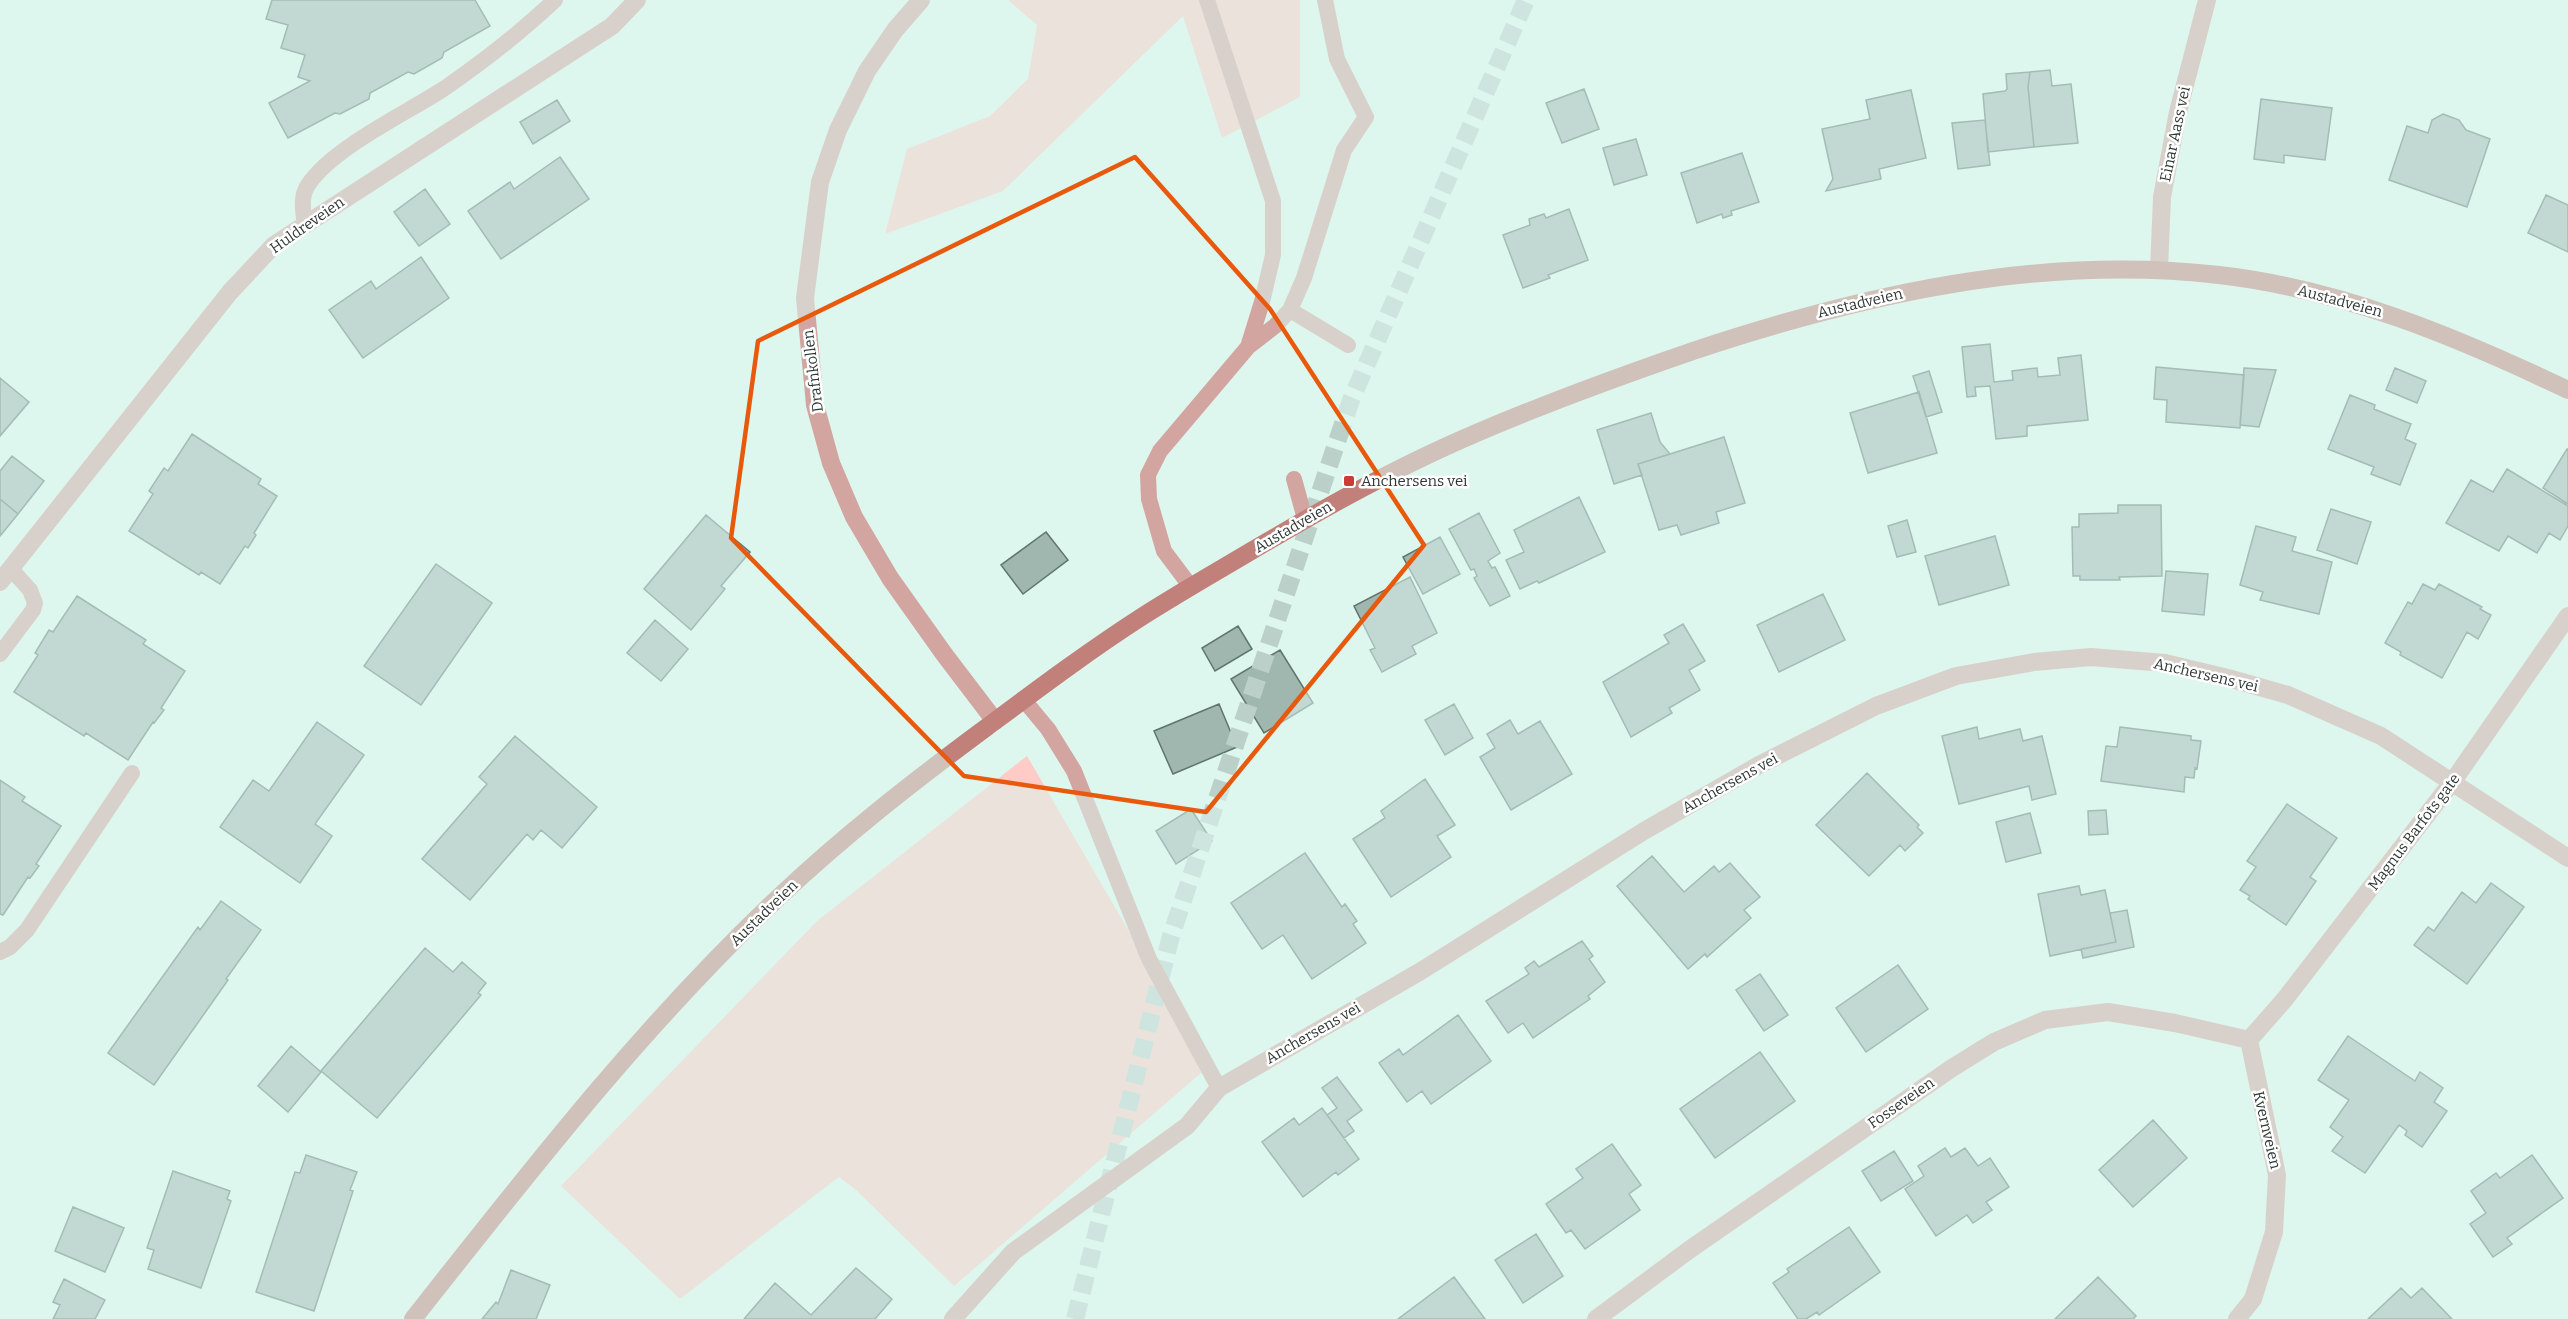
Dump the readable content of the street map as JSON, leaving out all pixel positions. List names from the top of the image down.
{
  "streets": {
    "main road": ["Austadveien"],
    "street": [
      "Einar Aass vei",
      "Huldreveien",
      "Drafnkollen",
      "Anchersens vei",
      "Magnus Barfots gate",
      "Fosseveien",
      "Kvernveien"
    ]
  },
  "crossings": [
    ["Einar Aass vei", "Austadveien"],
    ["Austadveien", "Drafnkollen"],
    ["Anchersens vei", "Magnus Barfots gate"],
    ["Magnus Barfots gate", "Fosseveien"],
    ["Magnus Barfots gate", "Kvernveien"],
    ["Fosseveien", "Kvernveien"]
  ],
  "places": {
    "transit": ["Anchersens vei"]
  }
}
